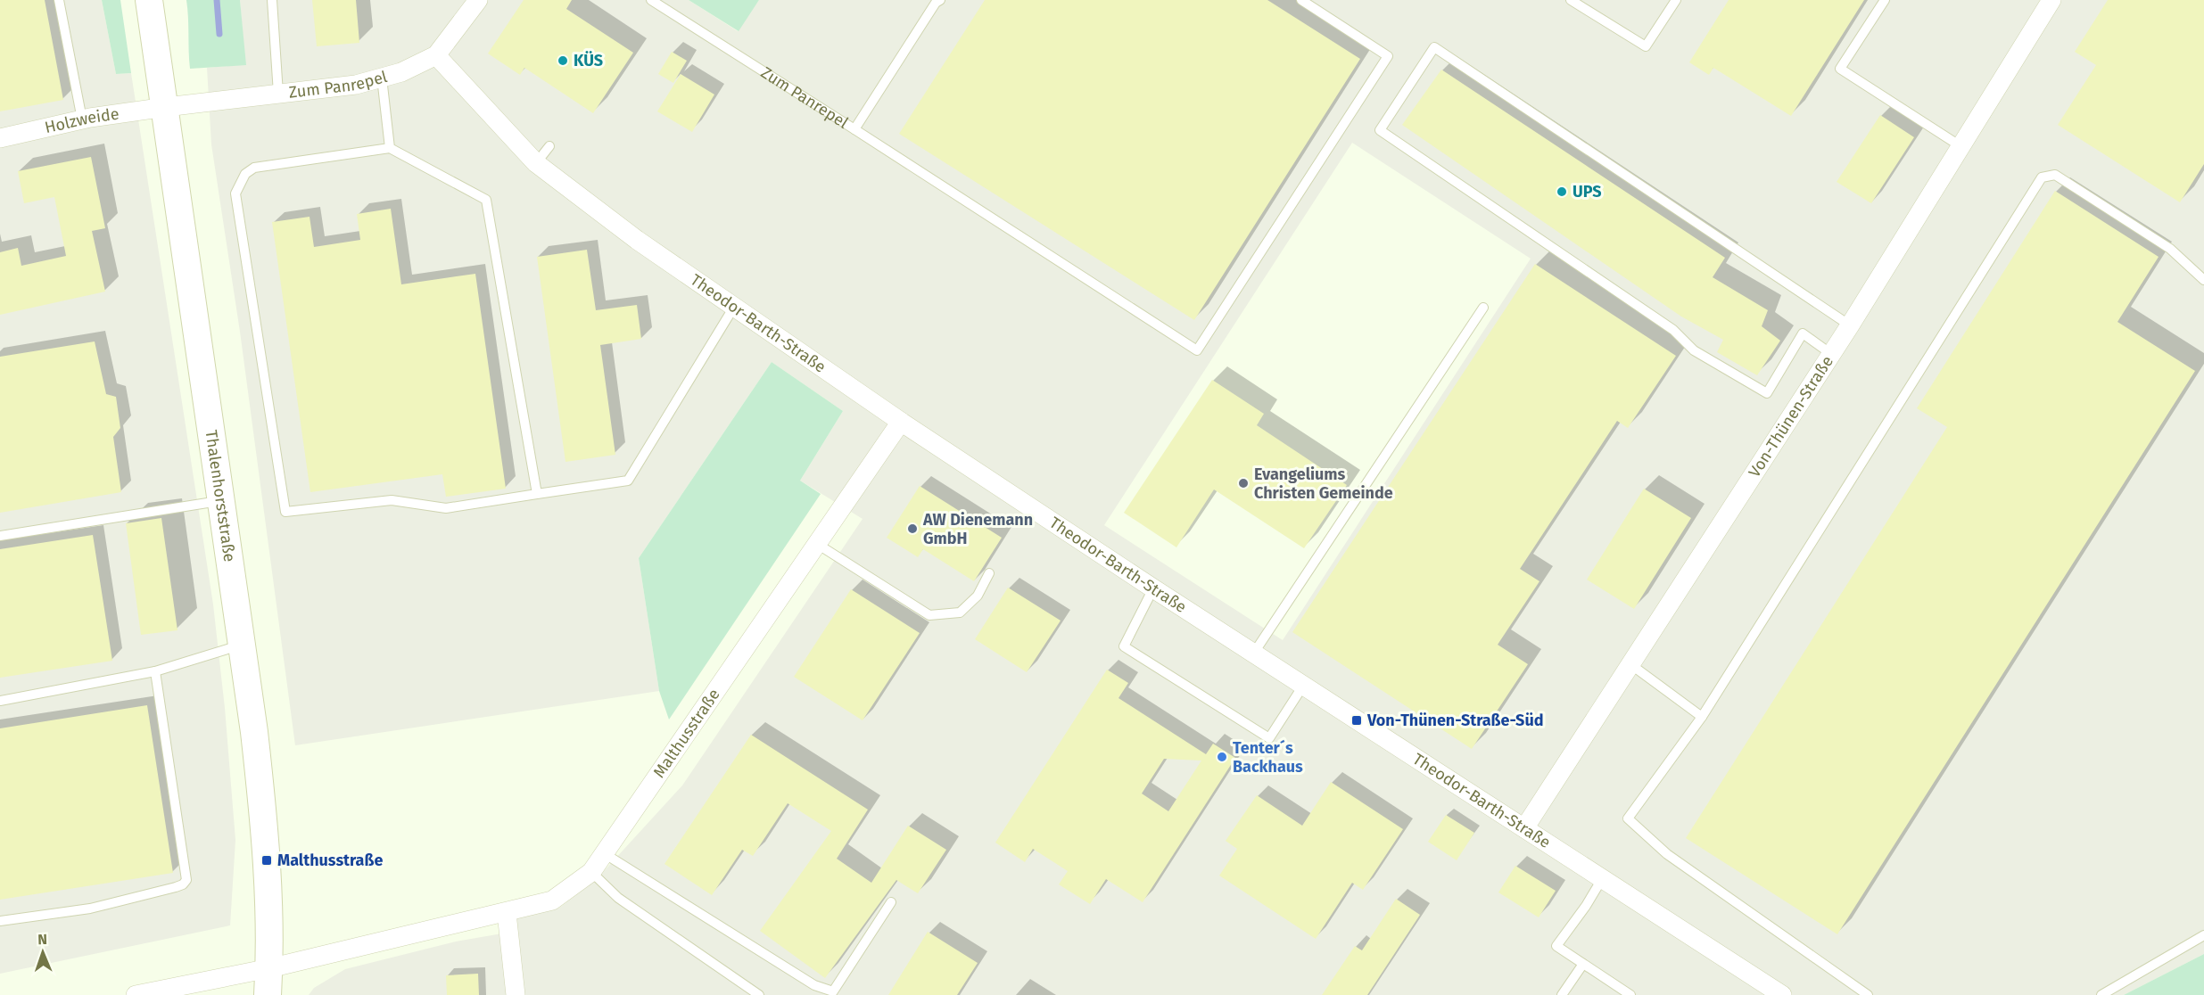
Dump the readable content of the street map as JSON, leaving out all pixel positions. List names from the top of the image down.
{
  "streets": {
    "main road": ["Thalenhorststraße"],
    "street": [
      "Zum Panrepel",
      "Holzweide",
      "Theodor-Barth-Straße",
      "Von-Thünen-Straße",
      "Malthusstraße"
    ]
  },
  "crossings": [
    ["Zum Panrepel", "Holzweide"],
    ["Zum Panrepel", "Theodor-Barth-Straße"],
    ["Zum Panrepel", "Thalenhorststraße"],
    ["Holzweide", "Thalenhorststraße"],
    ["Theodor-Barth-Straße", "Von-Thünen-Straße"],
    ["Theodor-Barth-Straße", "Malthusstraße"],
    ["Thalenhorststraße", "Malthusstraße"]
  ],
  "places": {
    "other": [
      "KÜS",
      "UPS",
      "Evangeliums Christen Gemeinde",
      "AW Dienemann GmbH",
      "Tenter´s Backhaus"
    ],
    "transit": ["Von-Thünen-Straße-Süd", "Malthusstraße"]
  },
  "north": "top"
}
